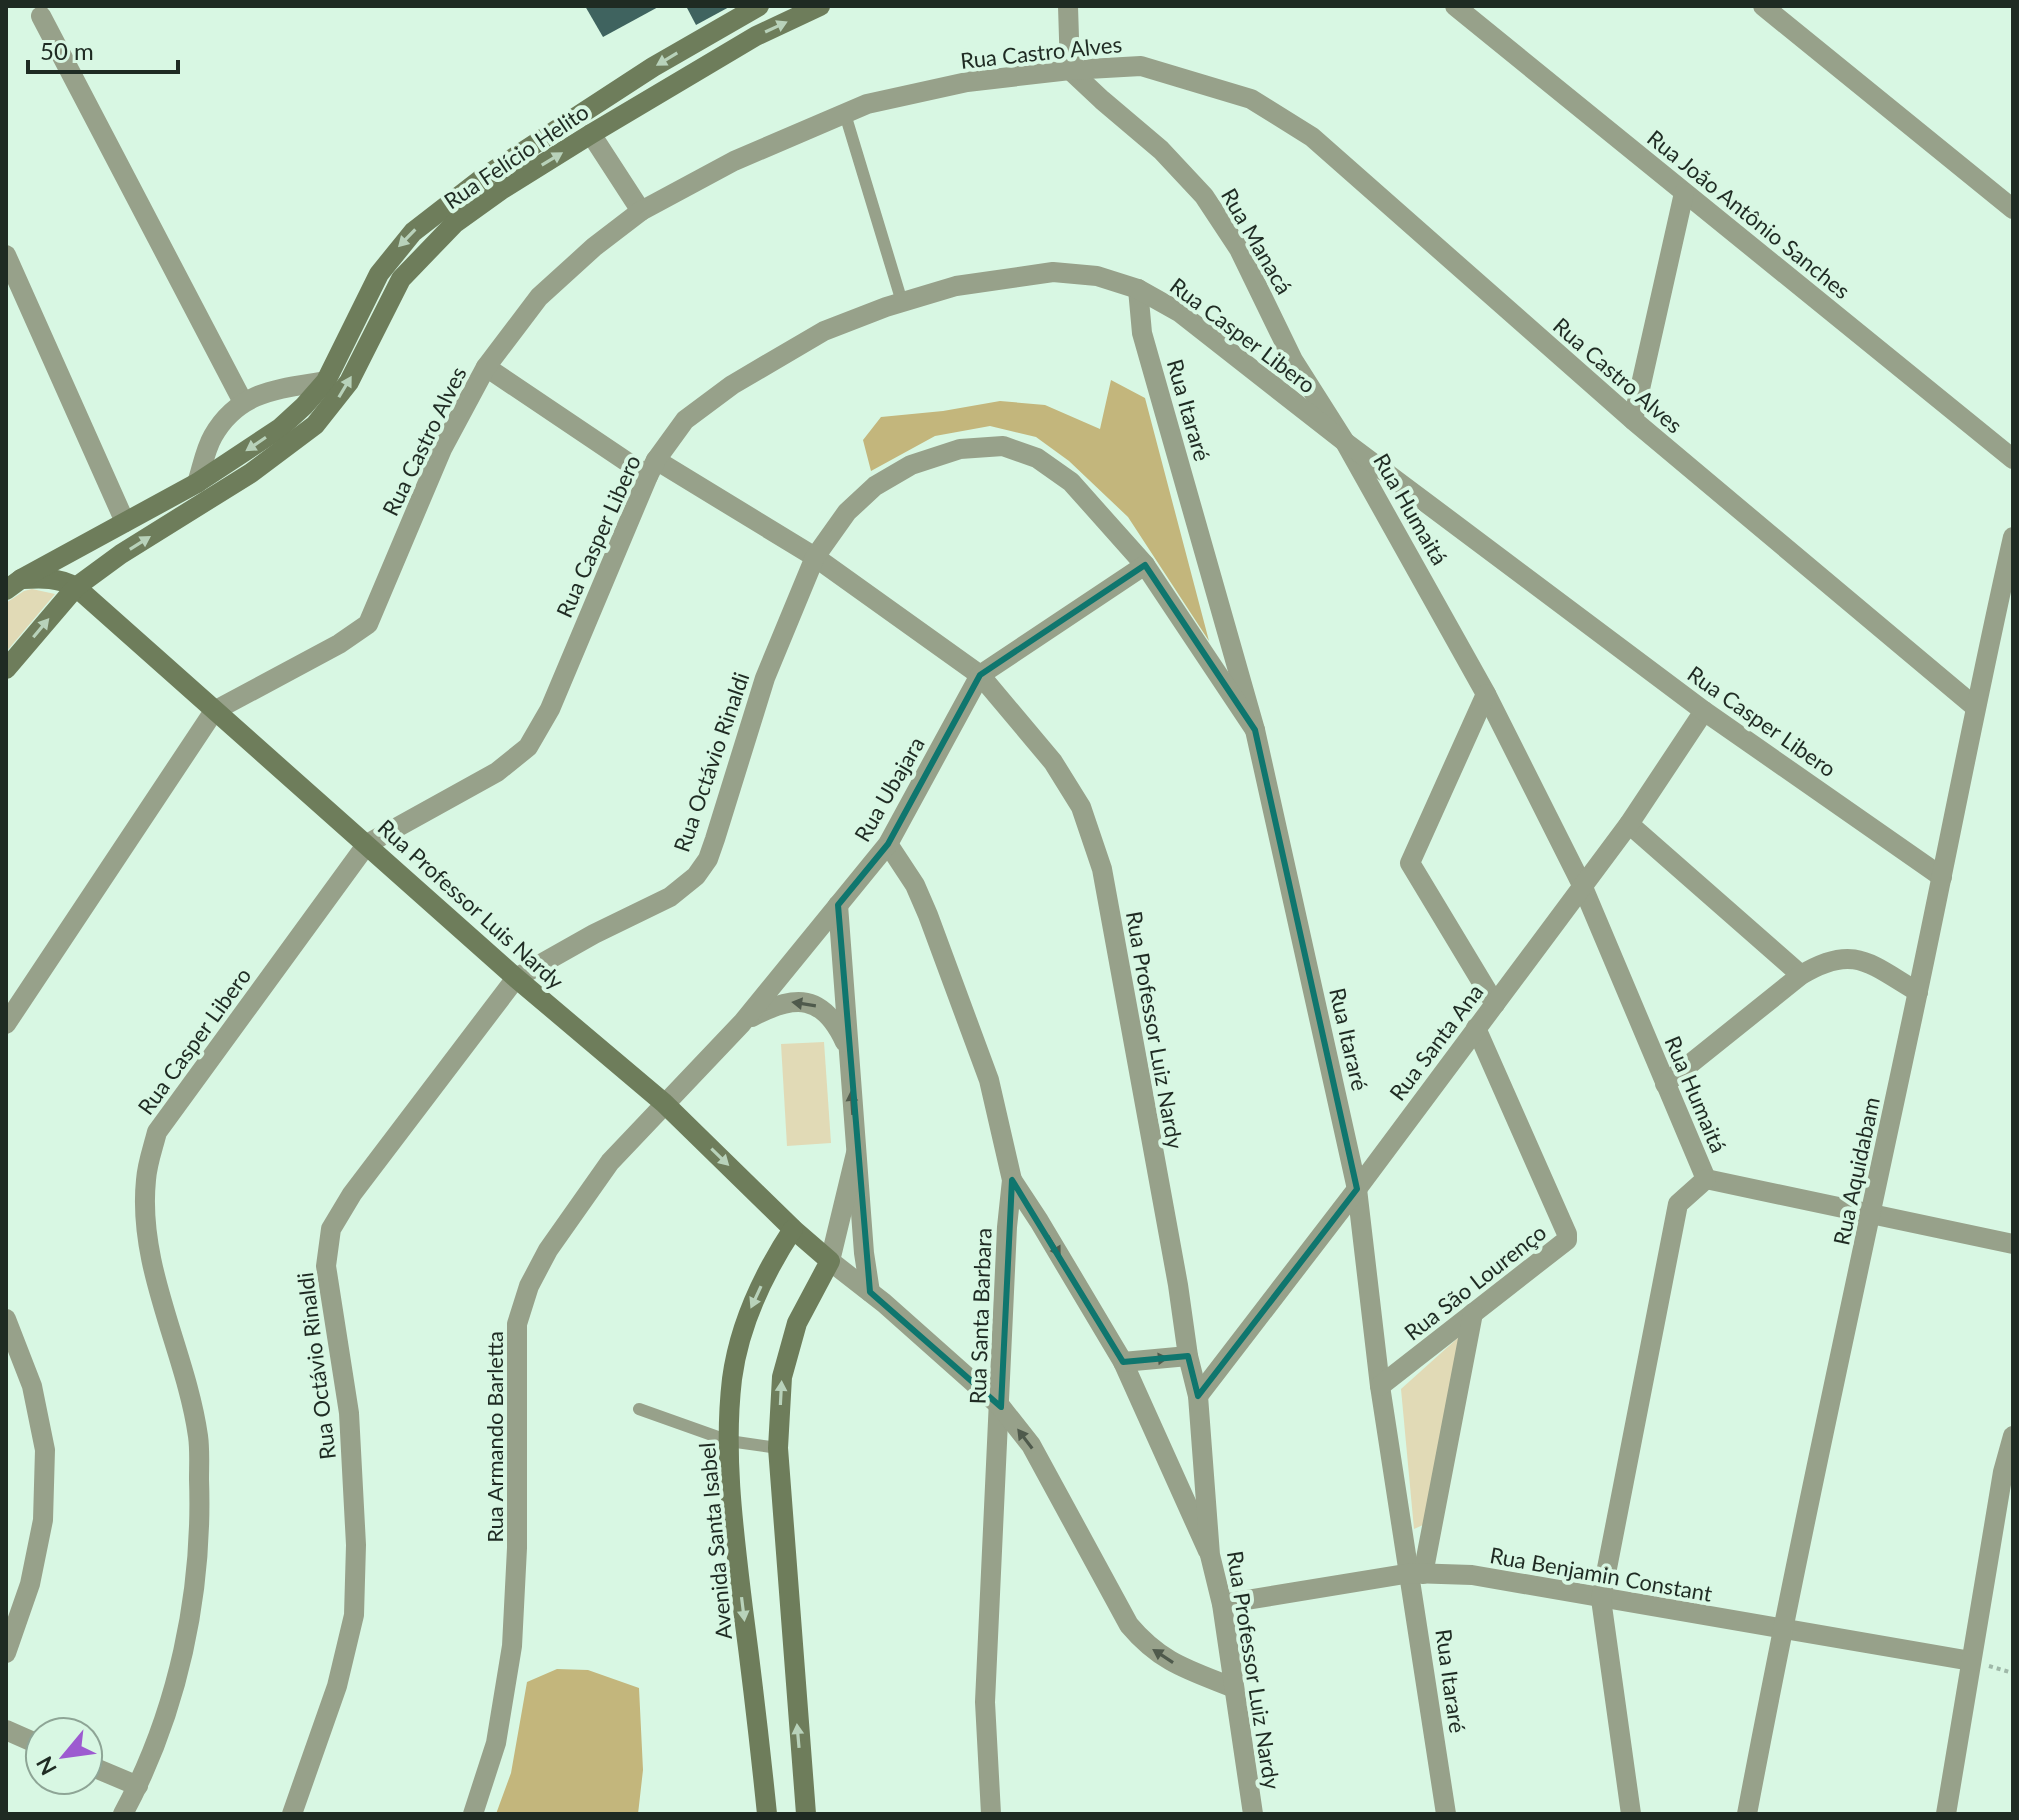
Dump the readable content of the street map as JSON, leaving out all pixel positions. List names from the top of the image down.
{
  "streets": {
    "main road": ["Rua Felício Helito", "Rua Professor Luis Nardy", "Avenida Santa Isabel"],
    "street": [
      "Rua Castro Alves",
      "Rua João Antônio Sanches",
      "Rua Manacá",
      "Rua Casper Libero",
      "Rua Itararé",
      "Rua Humaitá",
      "Rua Octávio Rinaldi",
      "Rua Ubajara",
      "Rua Professor Luiz Nardy",
      "Rua Santa Ana",
      "Rua Aquidabam",
      "Rua São Lourenço",
      "Rua Santa Barbara",
      "Rua Armando Barletta",
      "Rua Benjamin Constant"
    ]
  },
  "crossings": [
    ["Rua Castro Alves", "Rua Manacá"],
    ["Rua Castro Alves", "Rua Professor Luis Nardy"],
    ["Rua Castro Alves", "Rua Professor Luiz Nardy"],
    ["Rua Castro Alves", "Rua Aquidabam"],
    ["Rua Felício Helito", "Rua Professor Luis Nardy"],
    ["Rua Manacá", "Rua Casper Libero"],
    ["Rua Manacá", "Rua Humaitá"],
    ["Rua Casper Libero", "Rua Itararé"],
    ["Rua Casper Libero", "Rua Humaitá"],
    ["Rua Casper Libero", "Rua Professor Luis Nardy"],
    ["Rua Casper Libero", "Rua Professor Luiz Nardy"],
    ["Rua Casper Libero", "Rua Santa Ana"],
    ["Rua Casper Libero", "Rua Aquidabam"],
    ["Rua Itararé", "Rua Octávio Rinaldi"],
    ["Rua Itararé", "Rua Santa Ana"],
    ["Rua Itararé", "Rua São Lourenço"],
    ["Rua Itararé", "Rua Benjamin Constant"],
    ["Rua Humaitá", "Rua Santa Ana"],
    ["Rua Humaitá", "Rua Benjamin Constant"],
    ["Rua Octávio Rinaldi", "Rua Ubajara"],
    ["Rua Octávio Rinaldi", "Rua Professor Luis Nardy"],
    ["Rua Octávio Rinaldi", "Rua Professor Luiz Nardy"],
    ["Rua Ubajara", "Rua Professor Luis Nardy"],
    ["Rua Ubajara", "Rua Professor Luiz Nardy"],
    ["Rua Ubajara", "Rua Santa Barbara"],
    ["Rua Ubajara", "Rua Armando Barletta"],
    ["Rua Professor Luis Nardy", "Rua Armando Barletta"],
    ["Rua Professor Luis Nardy", "Avenida Santa Isabel"],
    ["Rua Professor Luiz Nardy", "Rua Santa Ana"],
    ["Rua Professor Luiz Nardy", "Rua Benjamin Constant"],
    ["Rua Santa Ana", "Rua São Lourenço"],
    ["Rua Aquidabam", "Rua Benjamin Constant"]
  ],
  "scale_bar": "50 m",
  "north": "bottom left"
}
